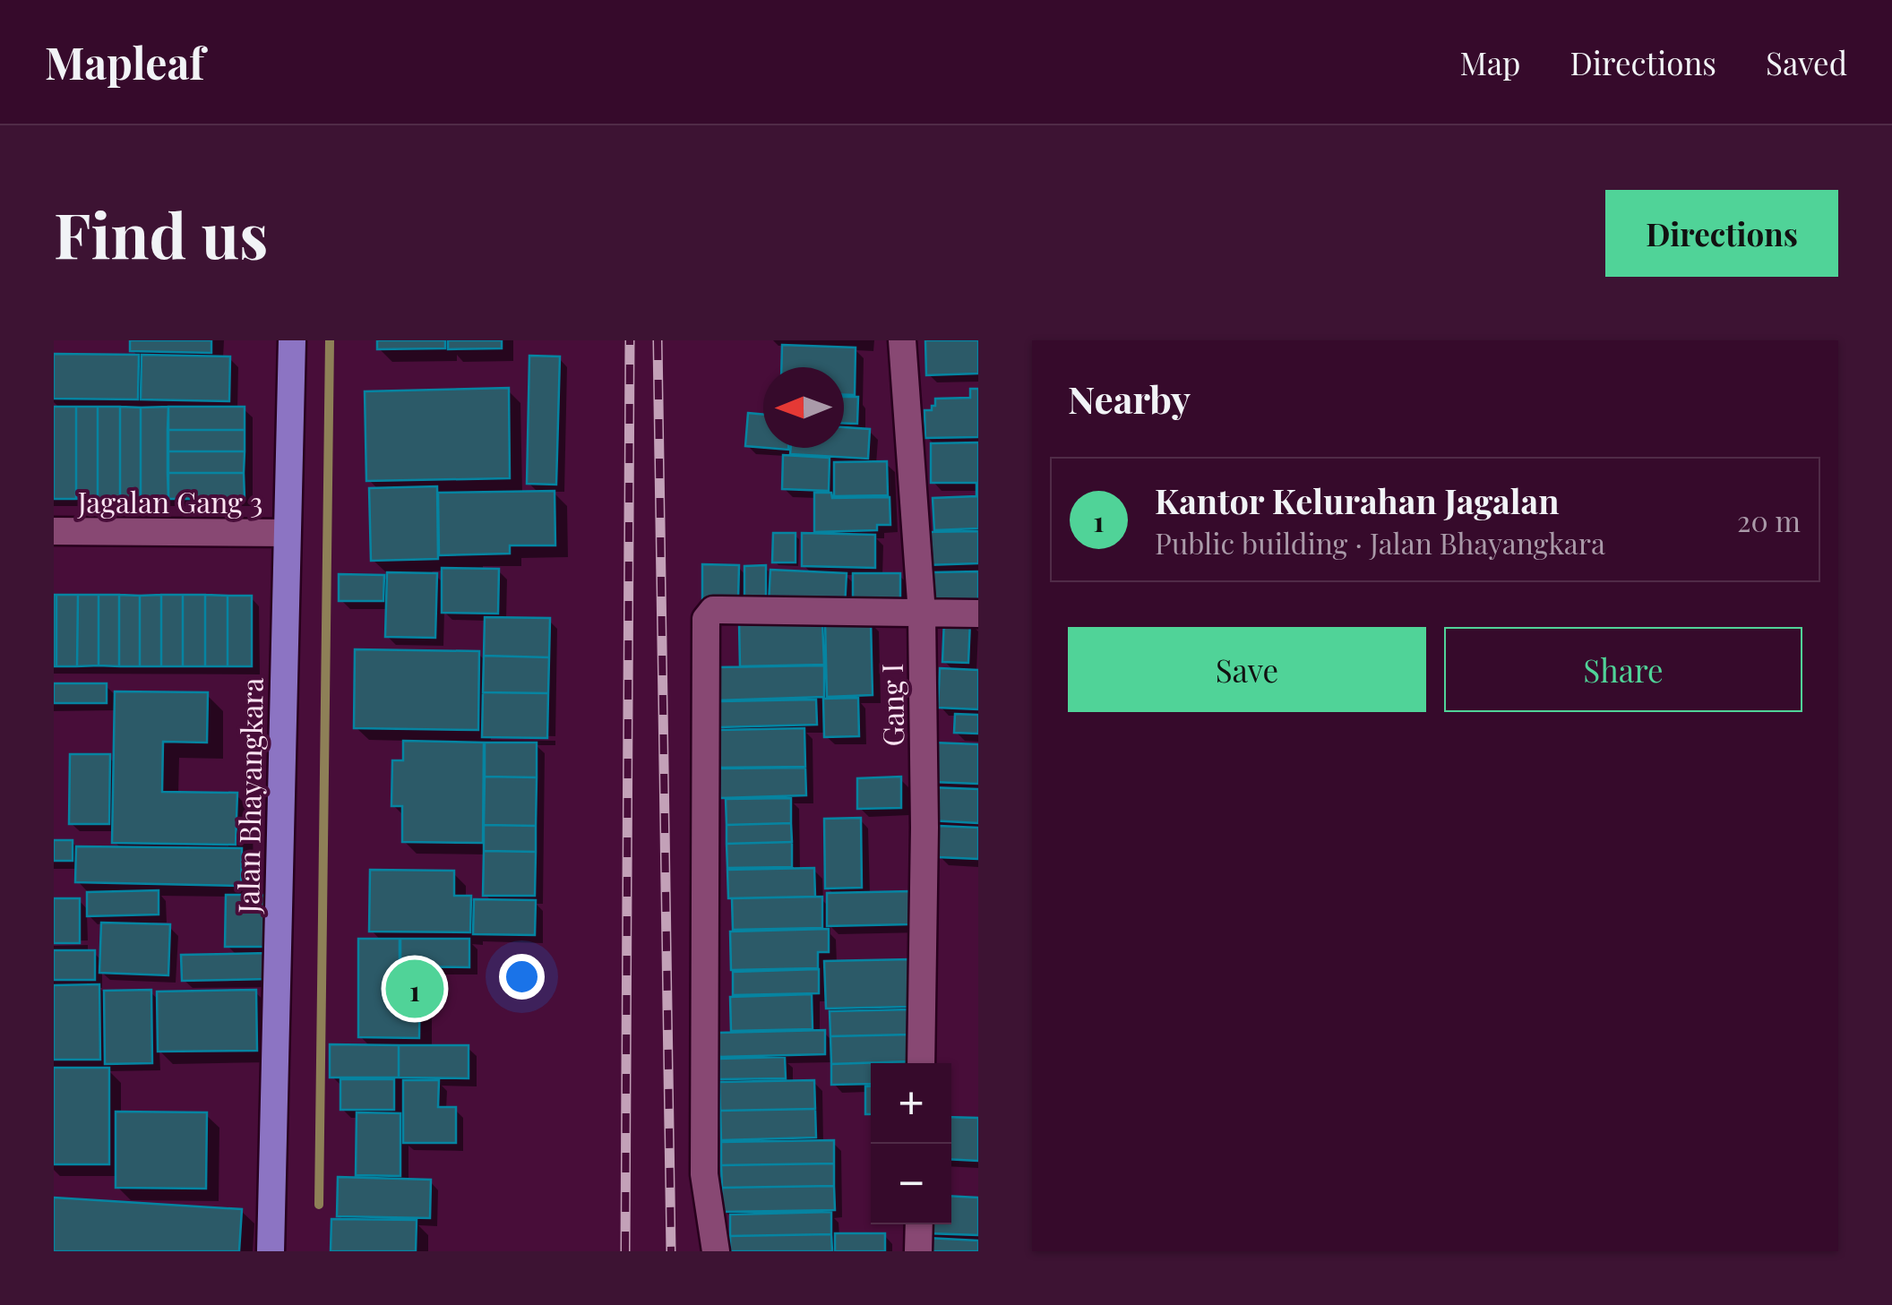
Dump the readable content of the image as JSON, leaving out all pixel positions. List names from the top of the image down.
{
  "streets": {
    "main road": ["Jalan Bhayangkara"],
    "street": ["Jagalan Gang 3", "Gang I"]
  },
  "crossings": [
    ["Jagalan Gang 3", "Jalan Bhayangkara"]
  ],
  "north": "left",
  "page": {
    "header": "Mapleaf",
    "nav": ["Map", "Directions", "Saved"],
    "buttons": [
      "Directions",
      ["Save", "Share"]
    ],
    "title": "Find us",
    "heading": "Nearby",
    "list": [
      {
        "mark": "1",
        "name": "Kantor Kelurahan Jagalan",
        "note": "Public building · Jalan Bhayangkara",
        "value": "20 m"
      }
    ],
    "pins": "1",
    "map_buttons": ["+", "−"]
  }
}
